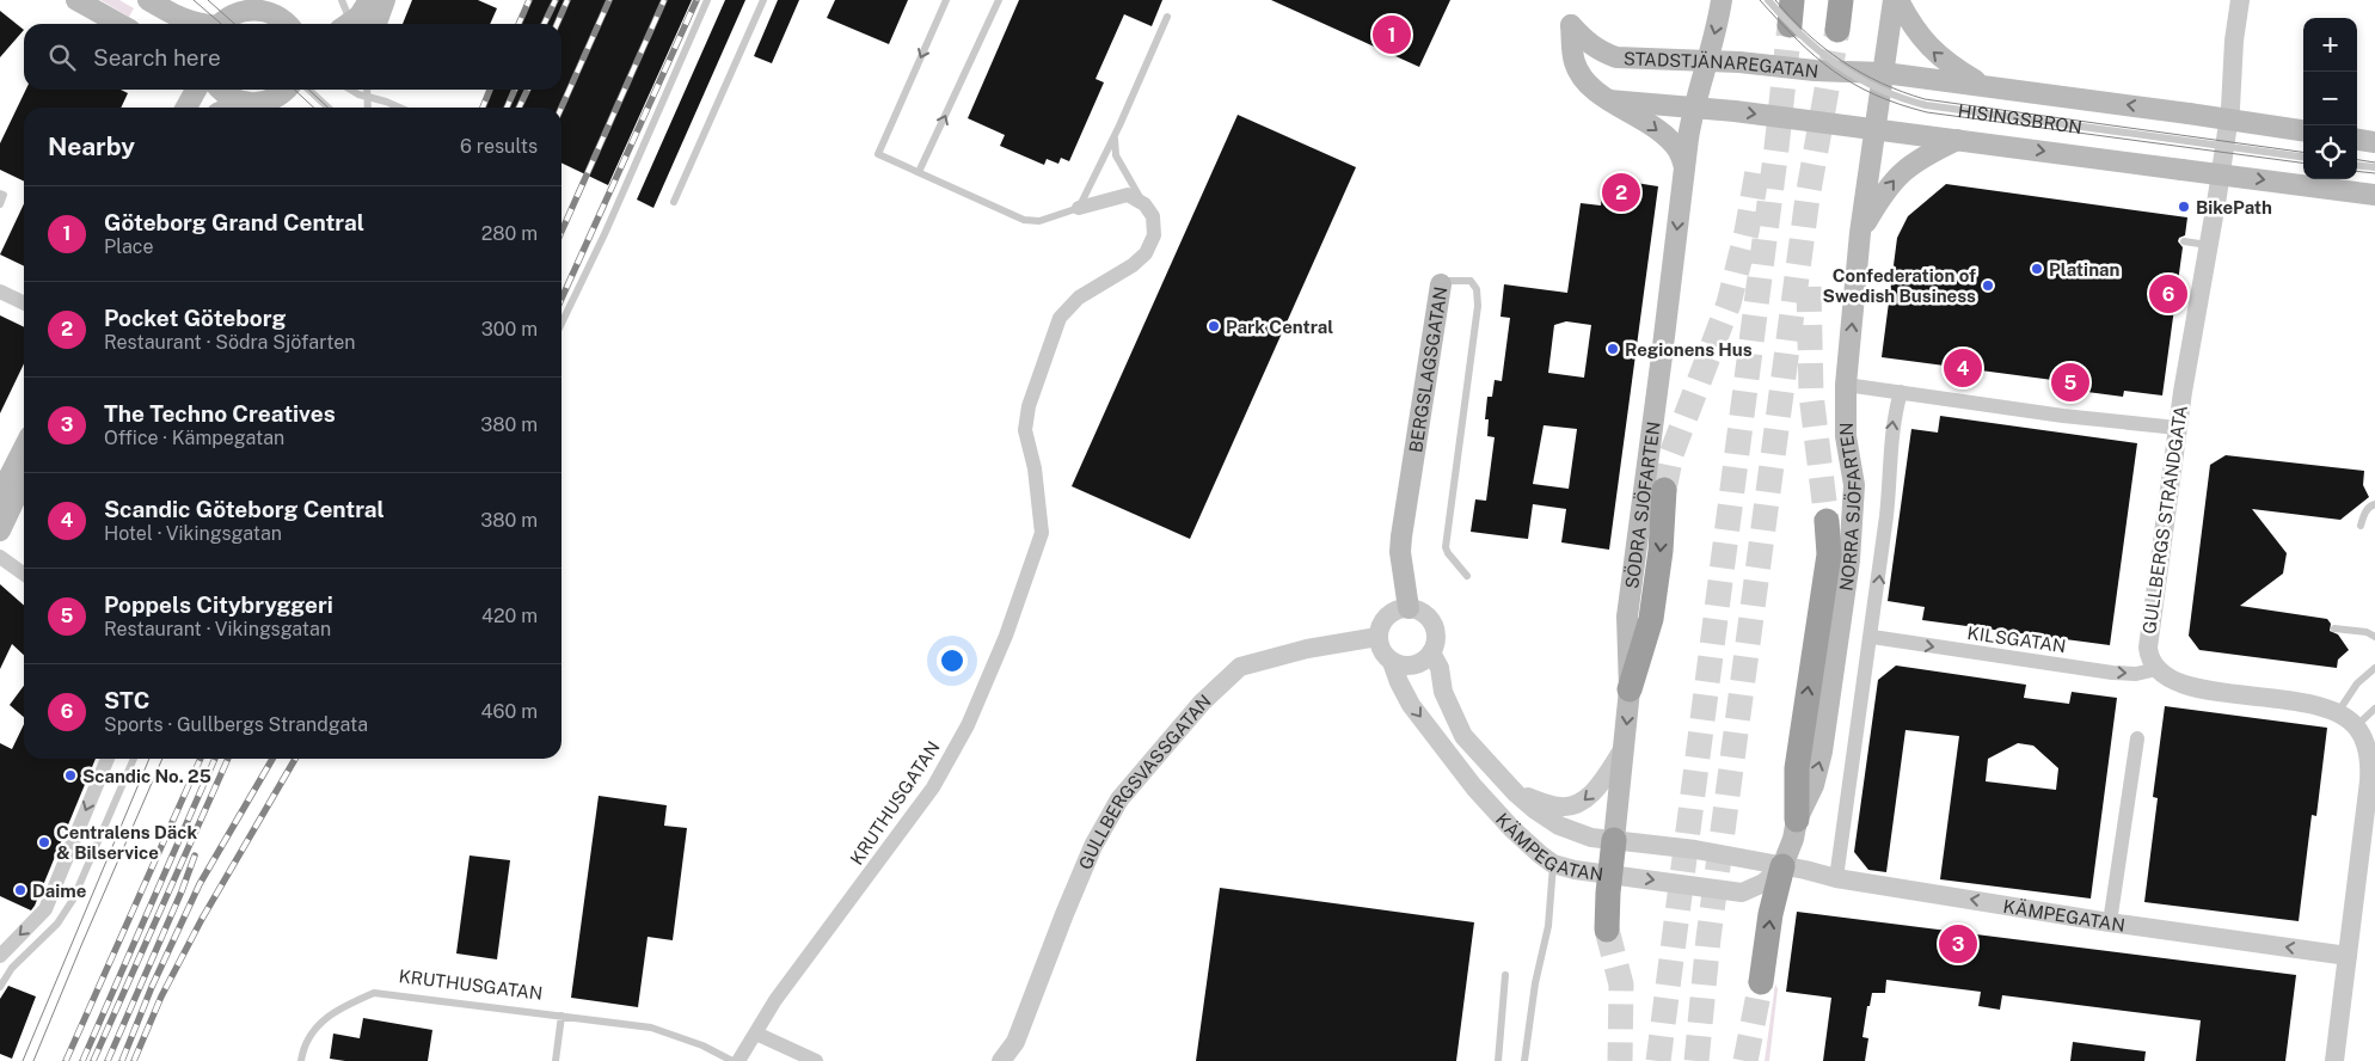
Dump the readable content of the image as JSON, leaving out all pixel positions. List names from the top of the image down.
{
  "streets": {
    "main road": [
      "STADSTJÄNAREGATAN",
      "HISINGSBRON",
      "BERGSLAGSGATAN",
      "SÖDRA SJÖFARTEN",
      "NORRA SJÖFARTEN"
    ],
    "street": [
      "GULLBERGS STRANDGATA",
      "KILSGATAN",
      "GULLBERGSVASSGATAN",
      "KRUTHUSGATAN",
      "KÄMPEGATAN"
    ]
  },
  "crossings": [
    ["STADSTJÄNAREGATAN", "HISINGSBRON"],
    ["STADSTJÄNAREGATAN", "SÖDRA SJÖFARTEN"],
    ["STADSTJÄNAREGATAN", "NORRA SJÖFARTEN"],
    ["HISINGSBRON", "NORRA SJÖFARTEN"],
    ["BERGSLAGSGATAN", "GULLBERGSVASSGATAN"],
    ["BERGSLAGSGATAN", "KÄMPEGATAN"],
    ["SÖDRA SJÖFARTEN", "KÄMPEGATAN"],
    ["NORRA SJÖFARTEN", "KÄMPEGATAN"],
    ["GULLBERGS STRANDGATA", "KILSGATAN"],
    ["GULLBERGSVASSGATAN", "KÄMPEGATAN"]
  ],
  "one_way": ["SÖDRA SJÖFARTEN", "NORRA SJÖFARTEN", "KILSGATAN"],
  "places": [
    "BikePath",
    "Platinan",
    "Confederation of Swedish Business",
    "Park Central",
    "Regionens Hus",
    "Scandic No. 25",
    "Centralens Däck & Bilservice",
    "Daime"
  ],
  "page": {
    "pins": [
      "1",
      "2",
      "6",
      "4",
      "5",
      "3"
    ],
    "map_buttons": ["+", "−"],
    "search": "Search here",
    "heading": ["Nearby", "6 results"],
    "list": [
      {
        "mark": "1",
        "name": "Göteborg Grand Central",
        "note": "Place",
        "value": "280 m"
      },
      {
        "mark": "2",
        "name": "Pocket Göteborg",
        "note": "Restaurant · Södra Sjöfarten",
        "value": "300 m"
      },
      {
        "mark": "3",
        "name": "The Techno Creatives",
        "note": "Office · Kämpegatan",
        "value": "380 m"
      },
      {
        "mark": "4",
        "name": "Scandic Göteborg Central",
        "note": "Hotel · Vikingsgatan",
        "value": "380 m"
      },
      {
        "mark": "5",
        "name": "Poppels Citybryggeri",
        "note": "Restaurant · Vikingsgatan",
        "value": "420 m"
      },
      {
        "mark": "6",
        "name": "STC",
        "note": "Sports · Gullbergs Strandgata",
        "value": "460 m"
      }
    ]
  }
}
